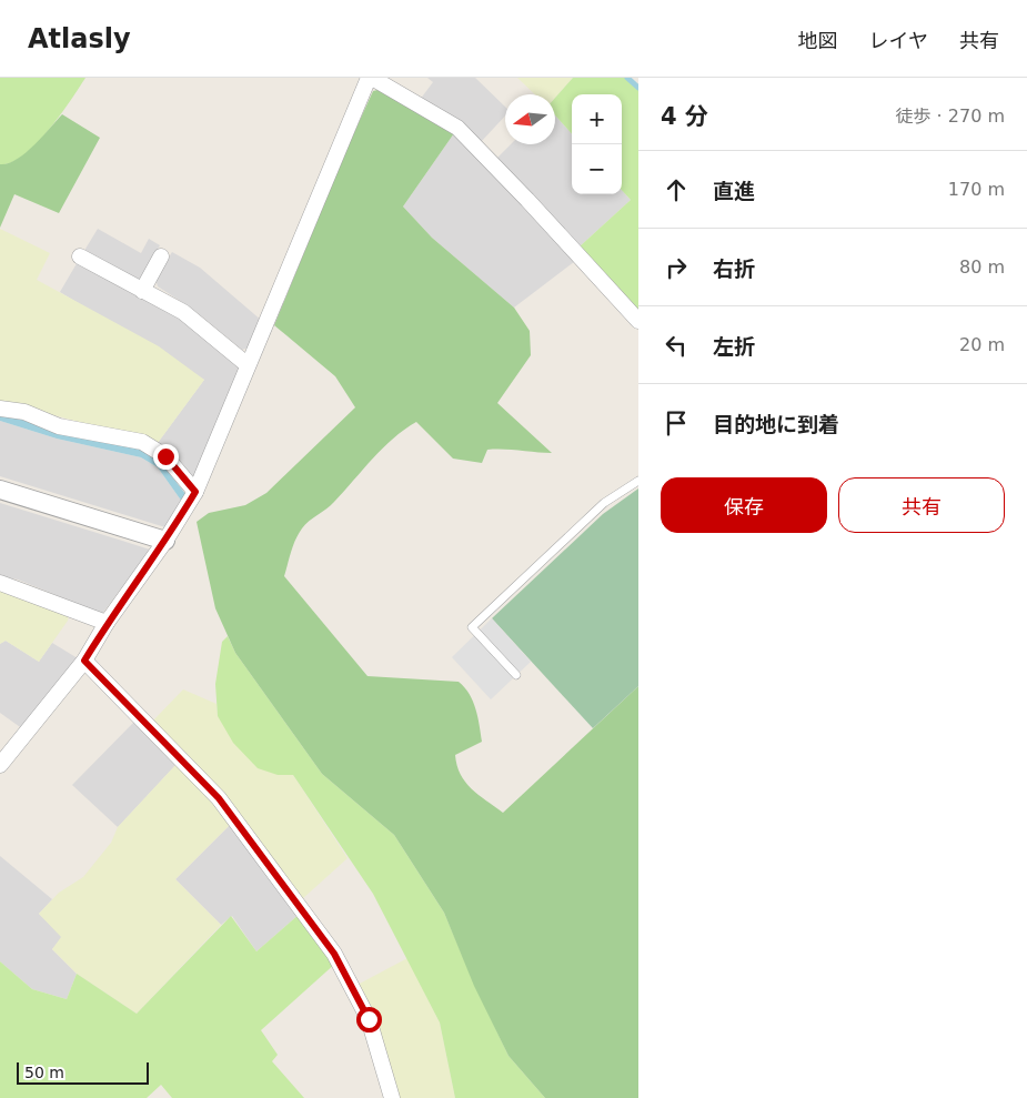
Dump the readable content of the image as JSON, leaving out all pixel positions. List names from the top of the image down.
{
  "scale_bar": "50 m",
  "north": "left",
  "page": {
    "header": "Atlasly",
    "nav": ["地図", "レイヤ", "共有"],
    "heading": ["4 分", "徒歩 · 270 m"],
    "map_buttons": ["+", "−"],
    "list": [
      ["直進", "170 m"],
      ["右折", "80 m"],
      ["左折", "20 m"],
      "目的地に到着"
    ],
    "buttons": ["保存", "共有"],
    "scale": "50 m"
  }
}
